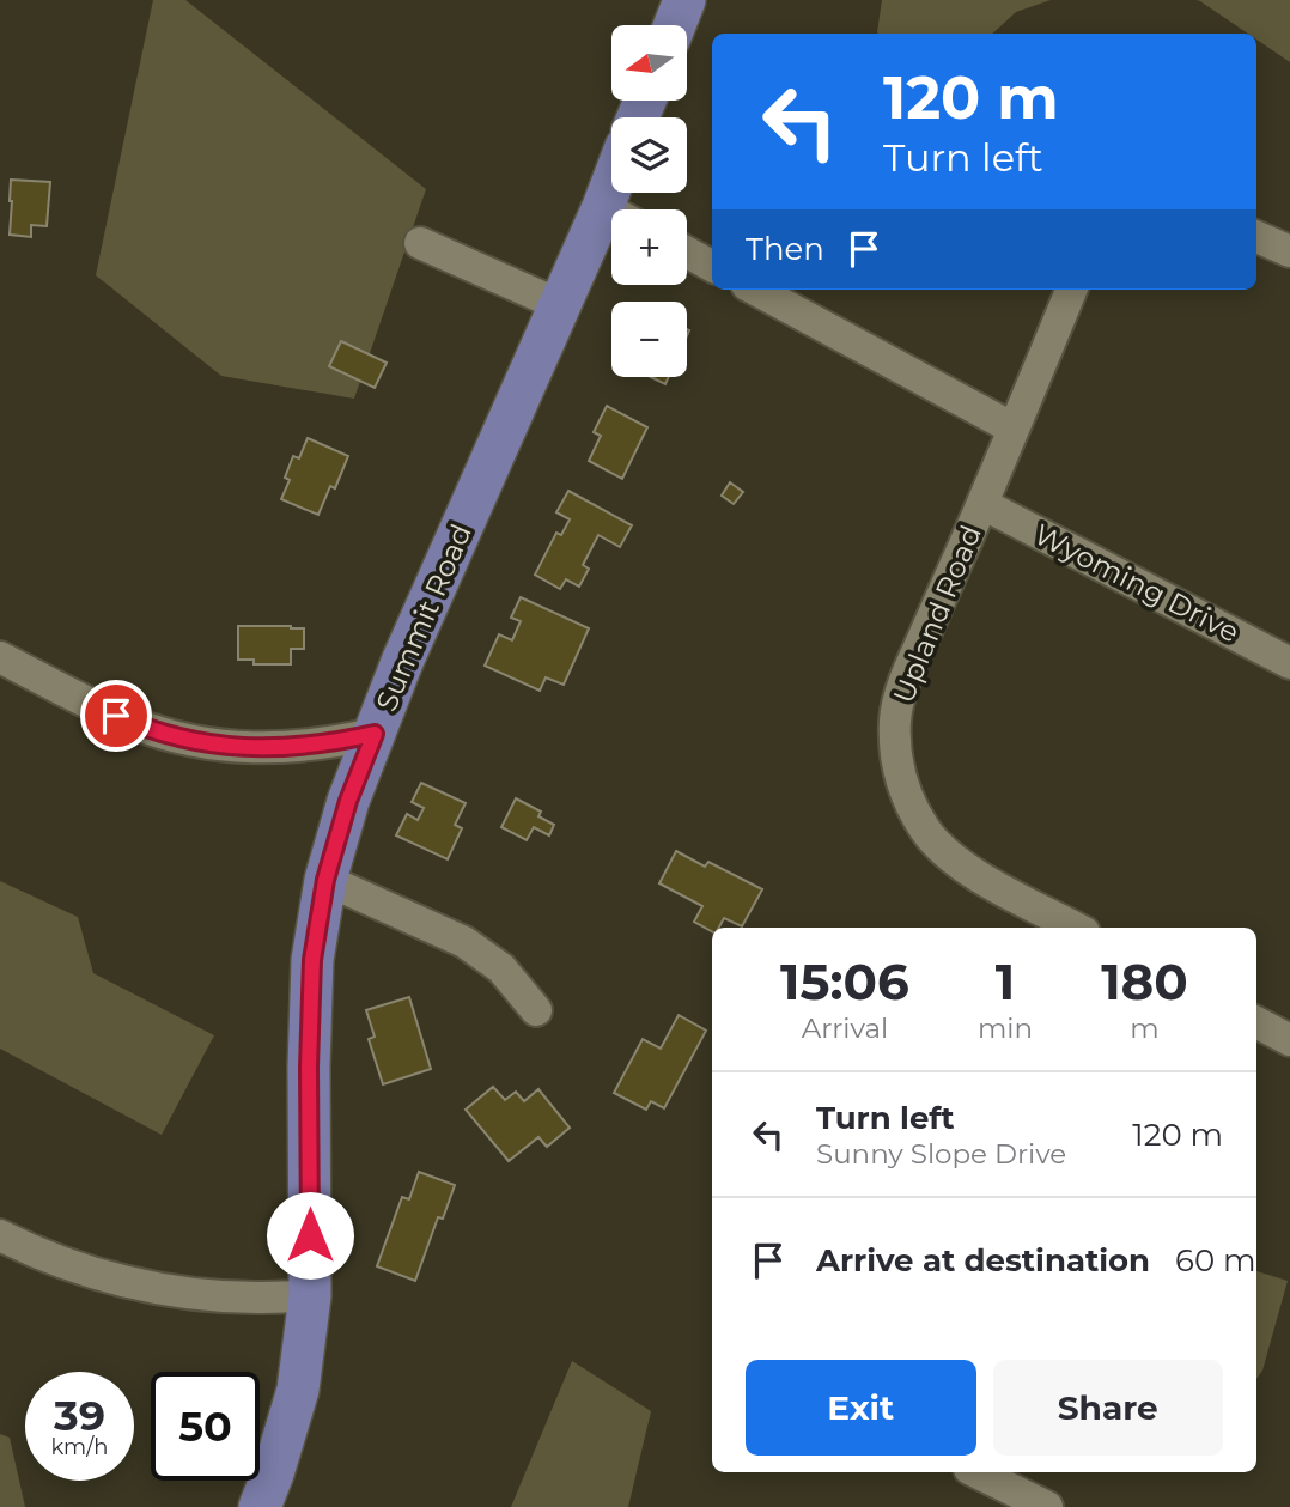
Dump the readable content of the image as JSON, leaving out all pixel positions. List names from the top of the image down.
{
  "streets": {
    "main road": ["Summit Road"],
    "street": ["Wyoming Drive", "Upland Road"]
  },
  "crossings": [
    ["Wyoming Drive", "Upland Road"]
  ],
  "north": "left",
  "page": {
    "map_buttons": ["+", "−"],
    "turn": ["120 m", "Turn left"],
    "then": "Then",
    "eta": [
      "15:06",
      "Arrival",
      "1",
      "min",
      "180",
      "m"
    ],
    "list": [
      {
        "name": "Turn left",
        "note": "Sunny Slope Drive",
        "value": "120 m"
      },
      {
        "name": "Arrive at destination",
        "value": "60 m"
      }
    ],
    "buttons": ["Exit", "Share"],
    "speed": "39 km/h",
    "limit": "50"
  }
}
